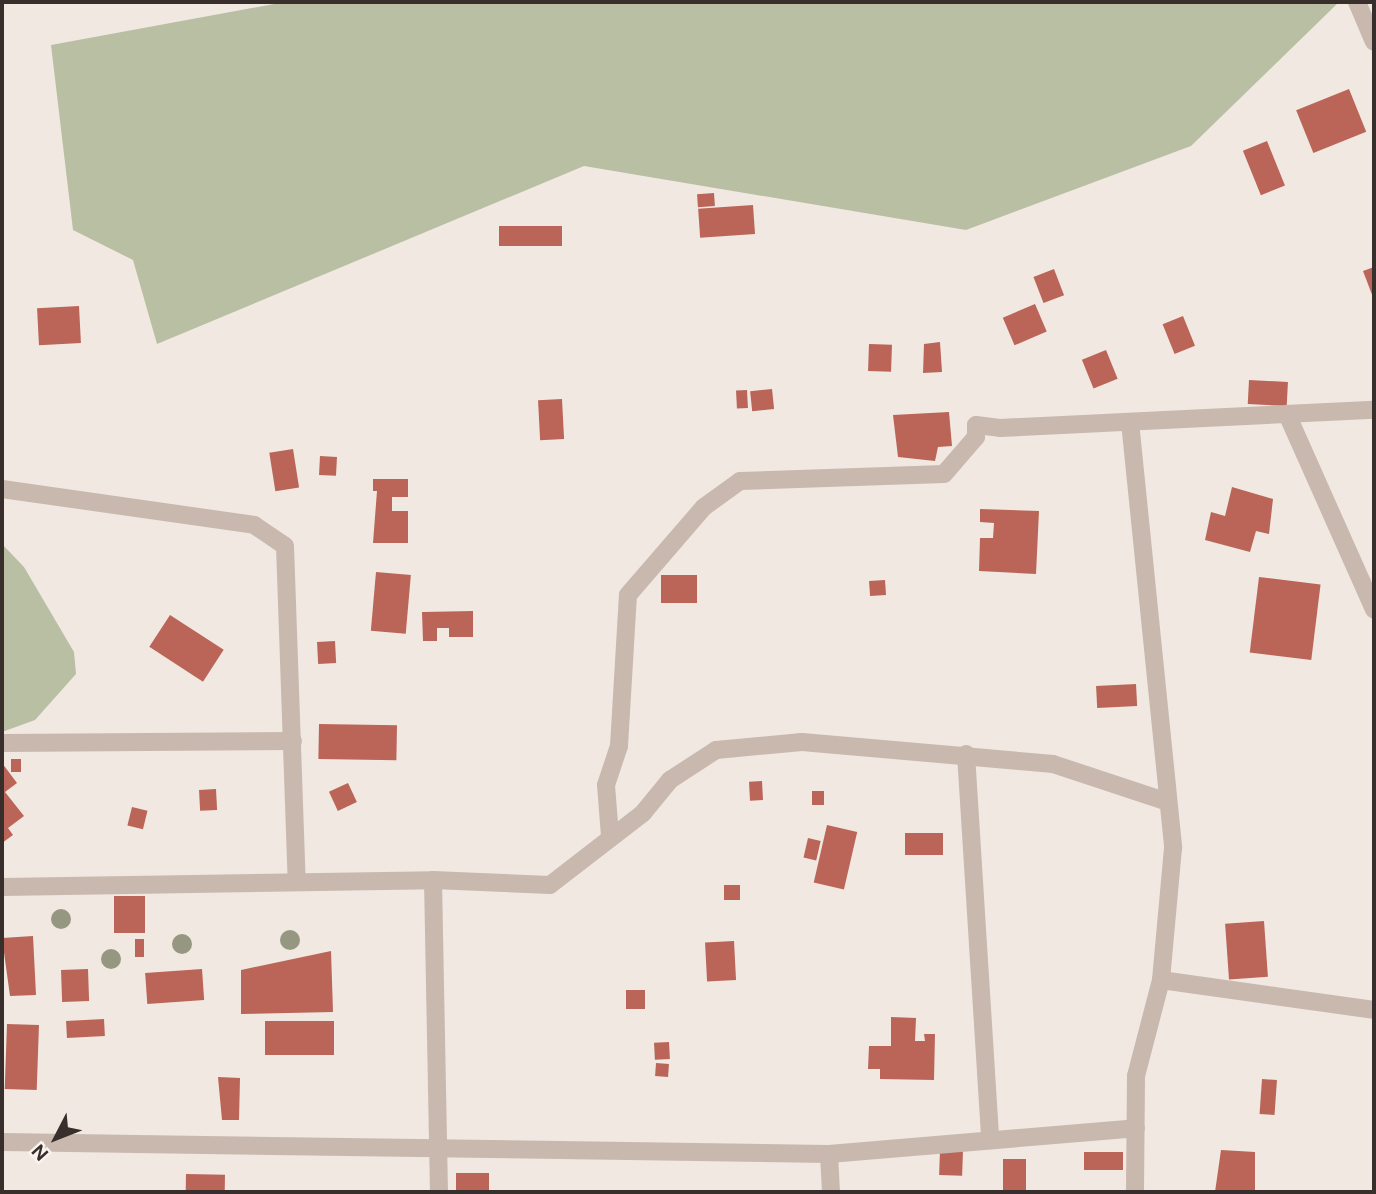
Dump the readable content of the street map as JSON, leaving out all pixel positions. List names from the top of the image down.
{
  "north": "bottom left"
}
